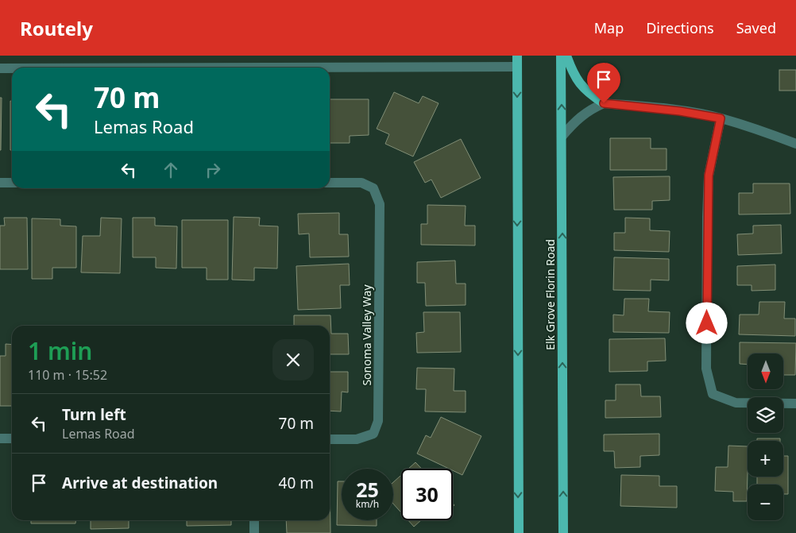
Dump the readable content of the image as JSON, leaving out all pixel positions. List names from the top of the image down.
{
  "streets": {
    "main road": ["Elk Grove Florin Road"],
    "street": ["Sonoma Valley Way"]
  },
  "north": "bottom",
  "page": {
    "header": "Routely",
    "nav": ["Map", "Directions", "Saved"],
    "turn": ["70 m", "Lemas Road"],
    "heading": ["1 min", "110 m · 15:52"],
    "map_buttons": ["+", "−"],
    "list": [
      {
        "name": "Turn left",
        "note": "Lemas Road",
        "value": "70 m"
      },
      {
        "name": "Arrive at destination",
        "value": "40 m"
      }
    ],
    "speed": "25 km/h",
    "limit": "30"
  }
}
